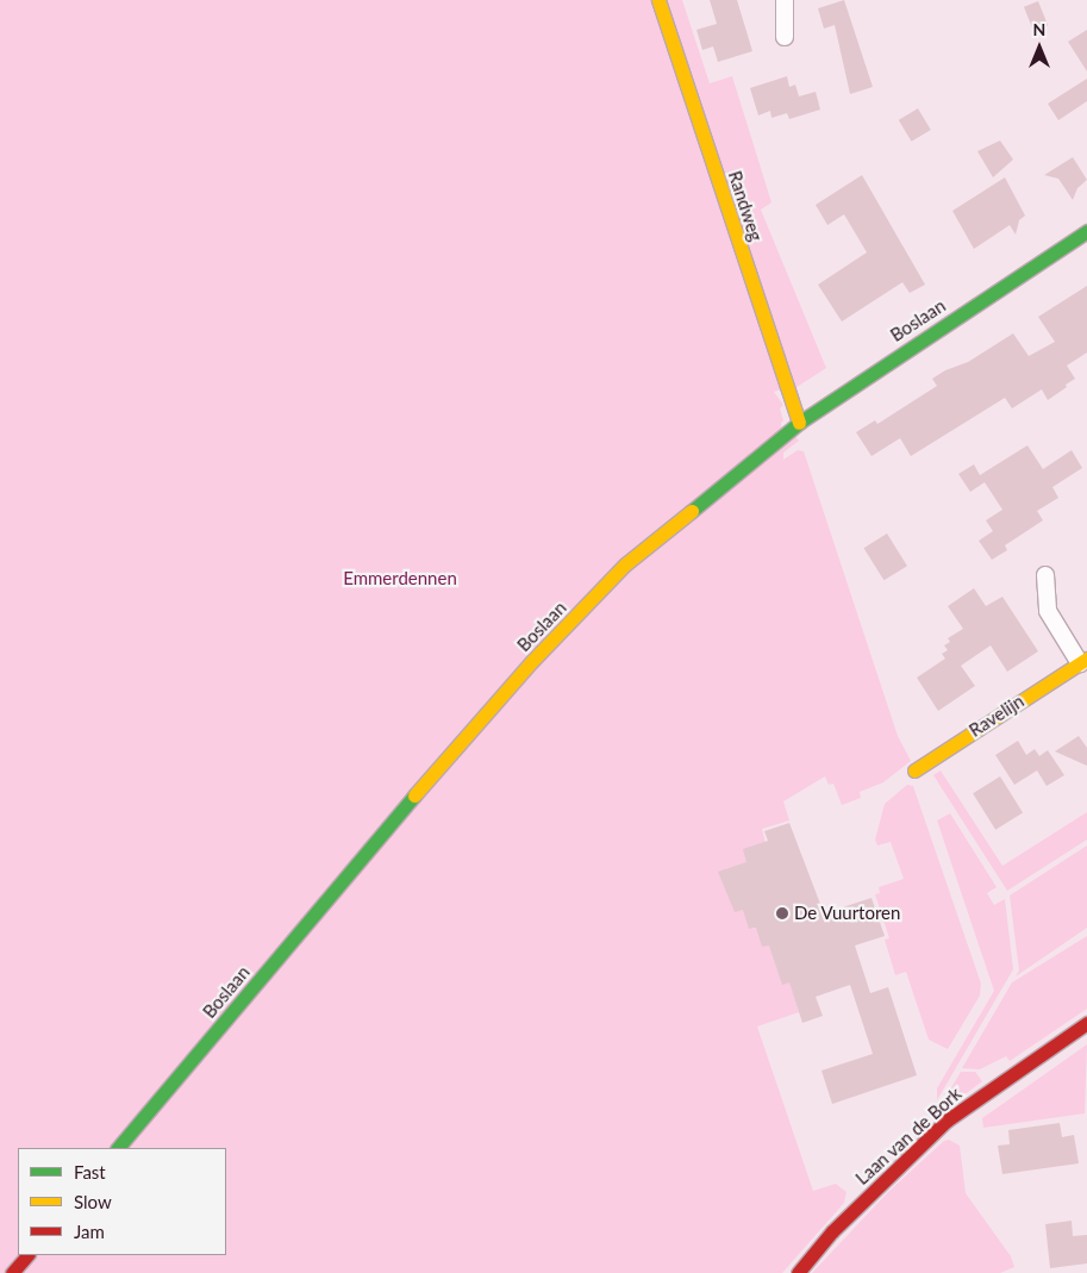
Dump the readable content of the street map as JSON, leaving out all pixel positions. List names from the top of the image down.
{
  "streets": {
    "main road": [
      "Randweg",
      "Boslaan",
      "Ravelijn",
      "Laan van de Bork"
    ]
  },
  "crossings": [
    ["Randweg", "Boslaan"]
  ],
  "parks": ["Emmerdennen"],
  "places": ["De Vuurtoren"],
  "legend": ["Fast", "Slow", "Jam"],
  "north": "top"
}
